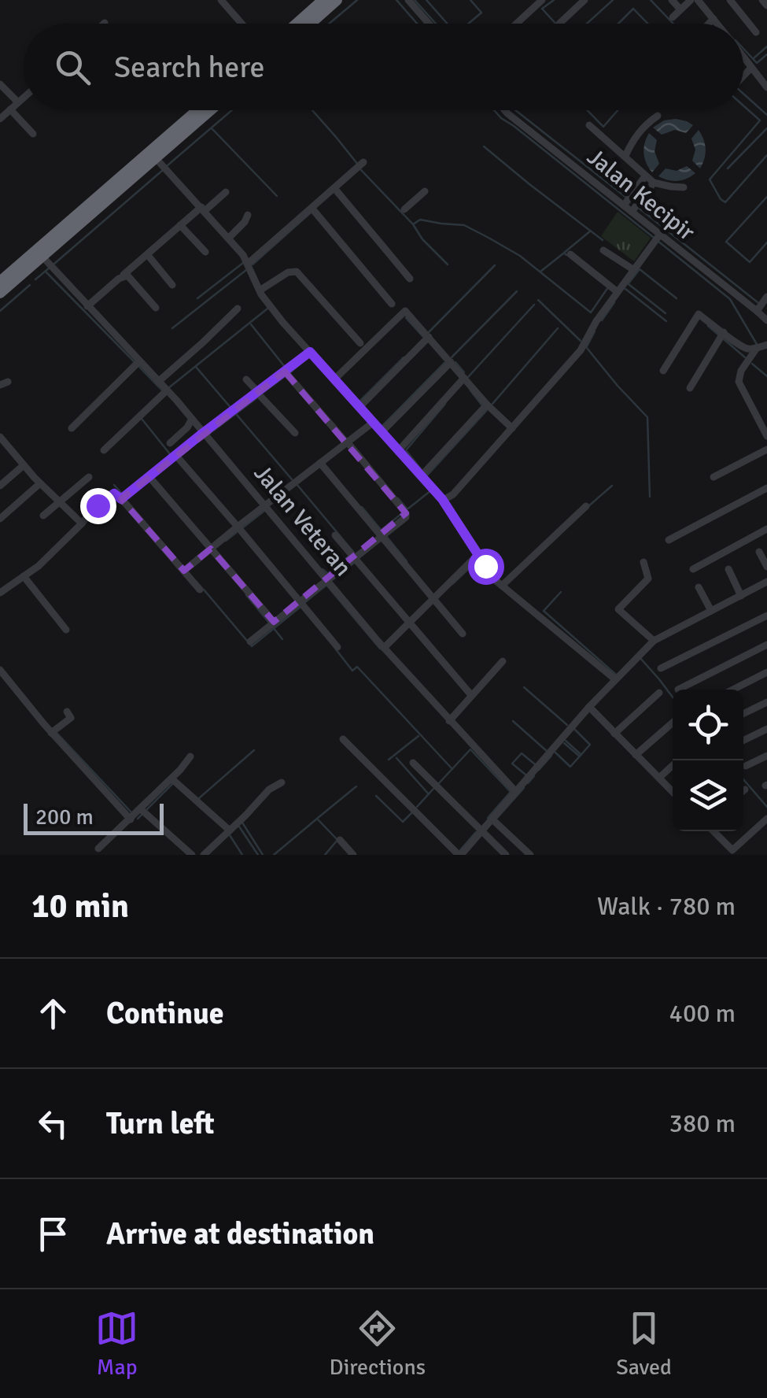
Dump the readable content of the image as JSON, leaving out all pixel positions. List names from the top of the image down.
{
  "streets": {
    "street": ["Jalan Kecipir", "Jalan Veteran"]
  },
  "scale_bar": "200 m",
  "page": {
    "search": "Search here",
    "scale": "200 m",
    "heading": ["10 min", "Walk · 780 m"],
    "list": [
      ["Continue", "400 m"],
      ["Turn left", "380 m"],
      "Arrive at destination"
    ],
    "nav": ["Map", "Directions", "Saved"]
  }
}
